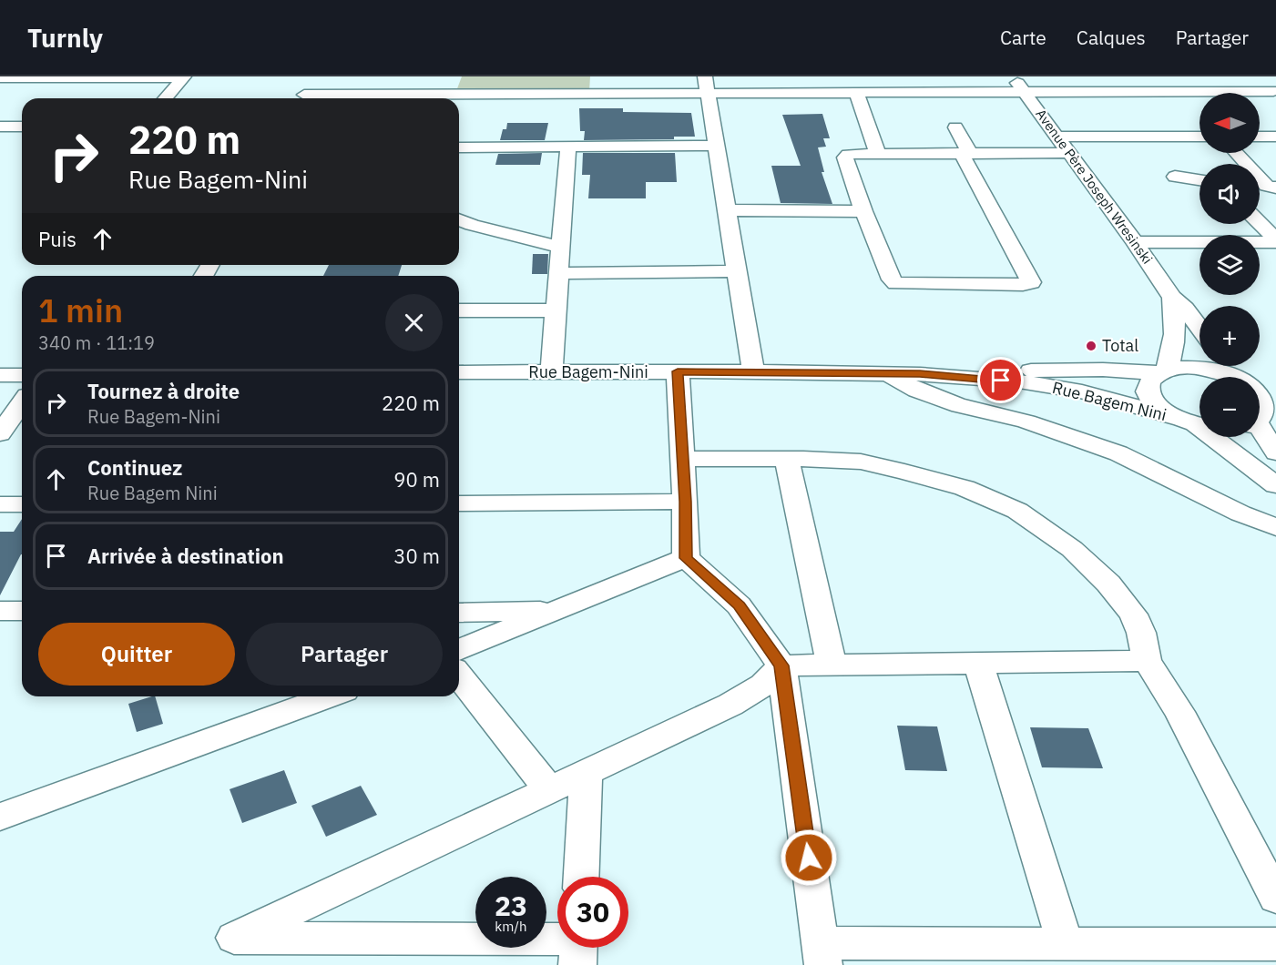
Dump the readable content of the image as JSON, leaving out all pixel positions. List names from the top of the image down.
{
  "streets": {
    "street": ["Avenue Père Joseph Wresinski", "Rue Bagem-Nini", "Rue Bagem Nini"]
  },
  "crossings": [
    ["Avenue Père Joseph Wresinski", "Rue Bagem Nini"],
    ["Rue Bagem-Nini", "Rue Bagem Nini"]
  ],
  "places": ["Total"],
  "north": "left",
  "page": {
    "header": "Turnly",
    "nav": ["Carte", "Calques", "Partager"],
    "map_buttons": ["+", "−"],
    "turn": ["220 m", "Rue Bagem-Nini"],
    "then": "Puis",
    "heading": ["1 min", "340 m · 11:19"],
    "list": [
      {
        "name": "Tournez à droite",
        "note": "Rue Bagem-Nini",
        "value": "220 m"
      },
      {
        "name": "Continuez",
        "note": "Rue Bagem Nini",
        "value": "90 m"
      },
      {
        "name": "Arrivée à destination",
        "value": "30 m"
      }
    ],
    "buttons": ["Quitter", "Partager"],
    "speed": "23 km/h",
    "limit": "30"
  }
}
